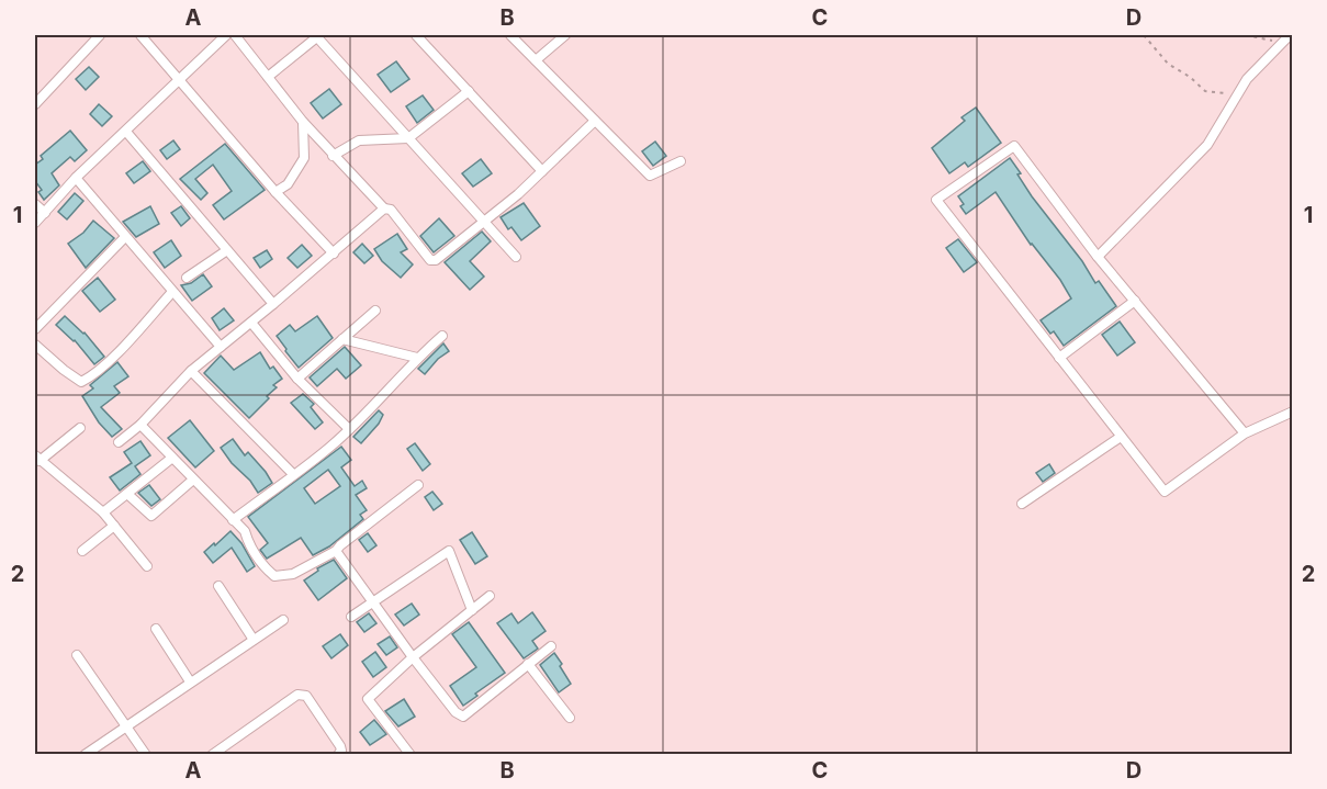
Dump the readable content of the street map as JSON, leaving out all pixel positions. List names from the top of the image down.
{
  "grid": {
    "columns": [
      "A",
      "B",
      "C",
      "D"
    ],
    "rows": ["1", "2"]
  }
}
